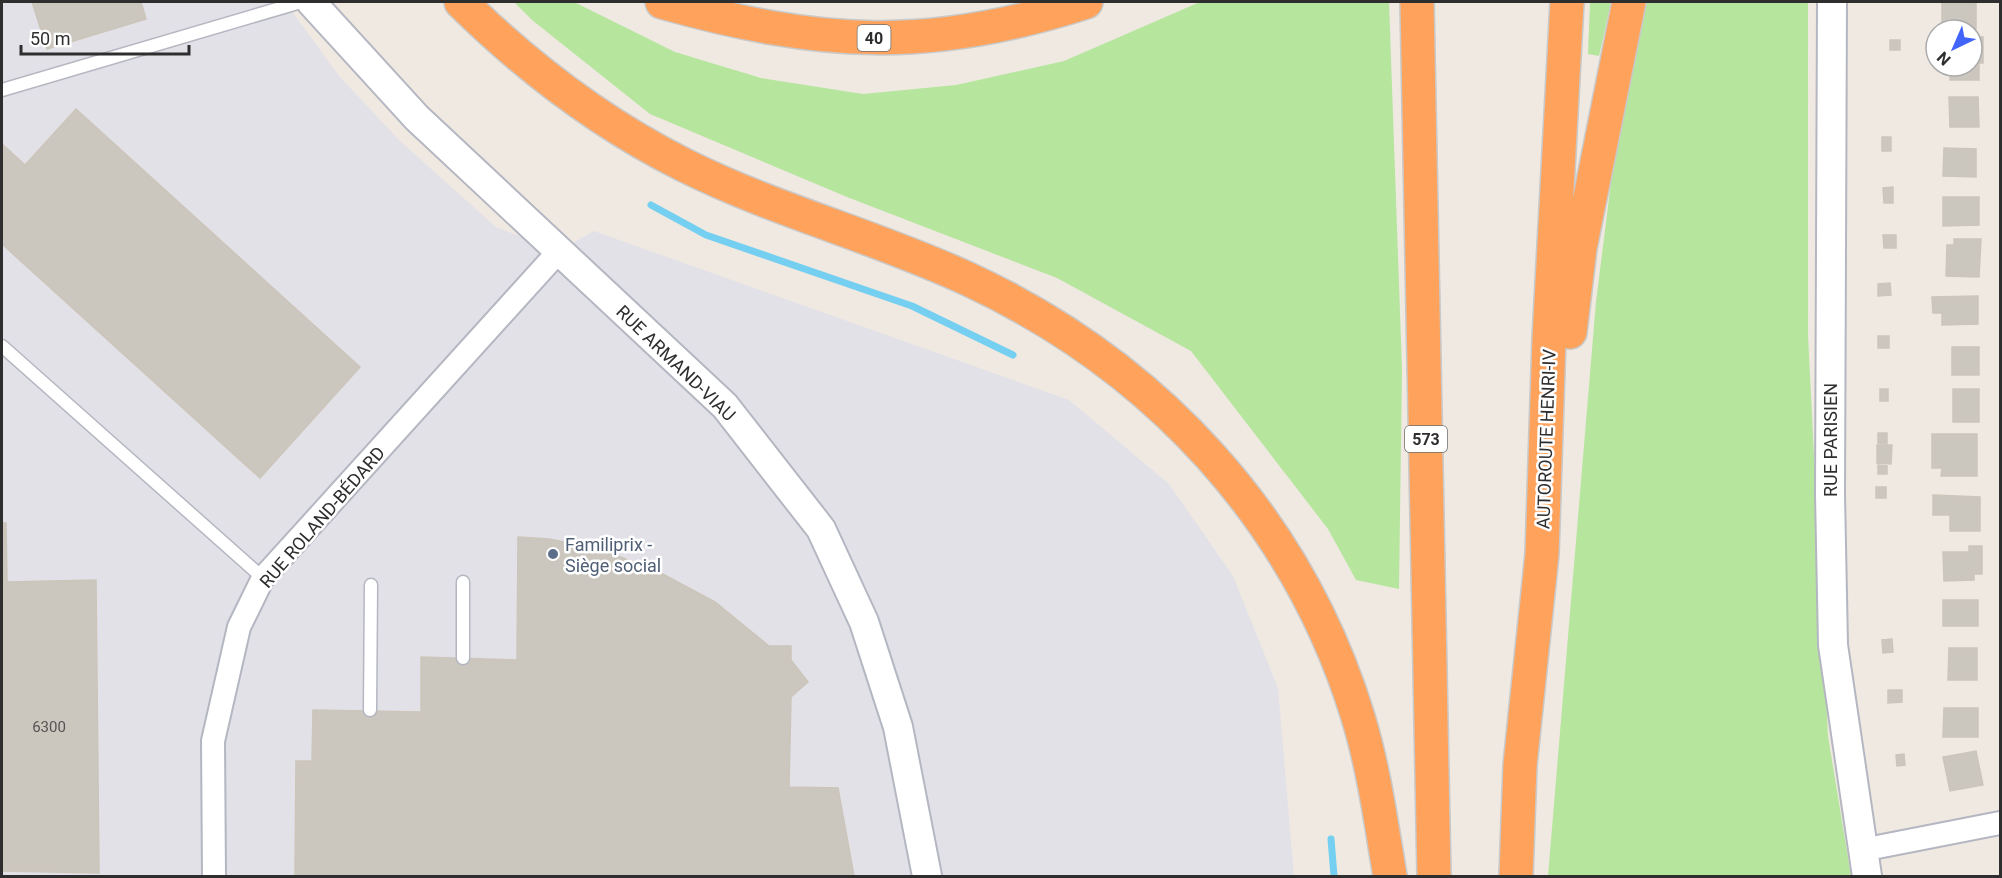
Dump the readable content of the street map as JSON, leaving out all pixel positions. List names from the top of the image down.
{
  "streets": {
    "highway": ["40", "573", "AUTOROUTE HENRI-IV"],
    "street": ["RUE ARMAND-VIAU", "RUE PARISIEN", "RUE ROLAND-BÉDARD"]
  },
  "crossings": [
    ["RUE ARMAND-VIAU", "RUE ROLAND-BÉDARD"]
  ],
  "places": ["Familiprix - Siège social"],
  "house_numbers": ["6300"],
  "scale_bar": "50 m",
  "north": "bottom left"
}
